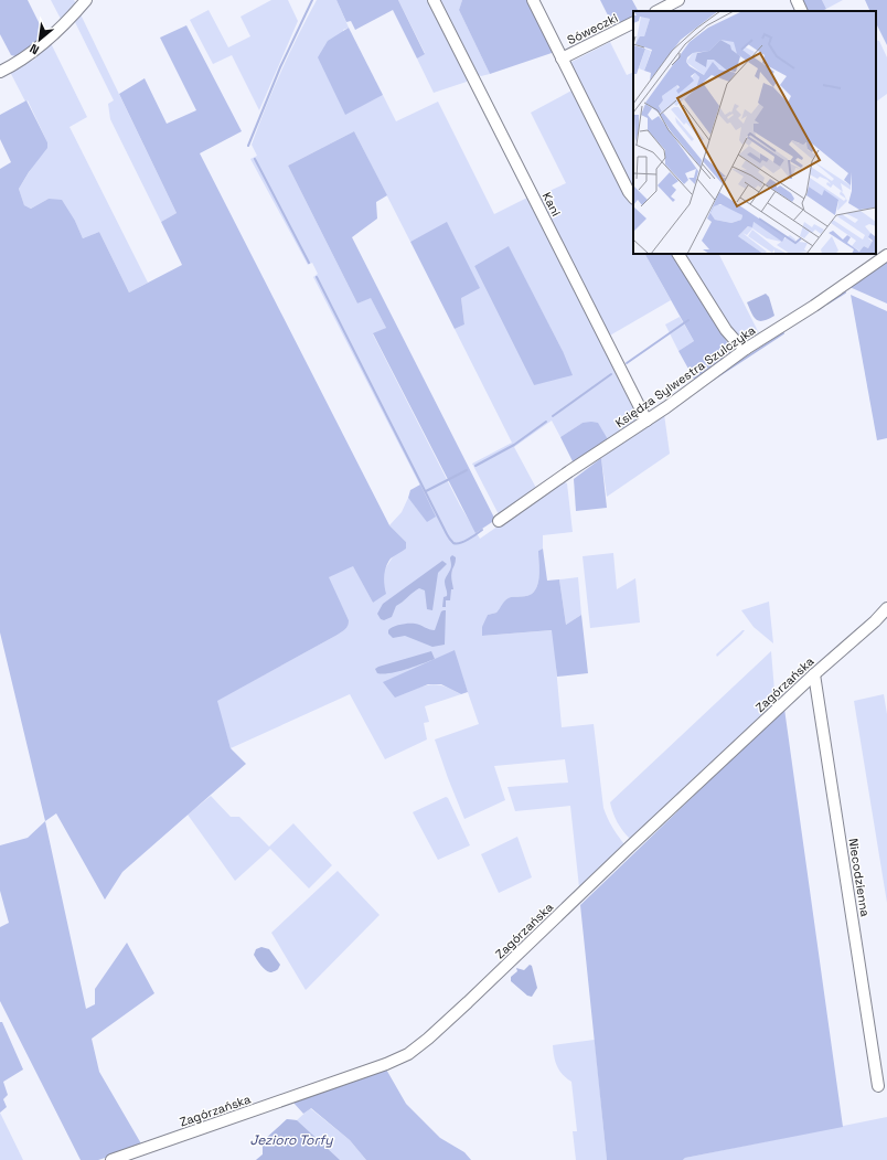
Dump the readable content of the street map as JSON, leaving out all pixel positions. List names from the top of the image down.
{
  "streets": {
    "street": [
      "Sóweczki",
      "Kani",
      "Księdza Sylwestra Szulczyka",
      "Zagórzańska",
      "Niecodzienna"
    ]
  },
  "crossings": [
    ["Kani", "Księdza Sylwestra Szulczyka"],
    ["Zagórzańska", "Niecodzienna"]
  ],
  "water": ["Jezioro Torfy"],
  "north": "bottom left"
}
